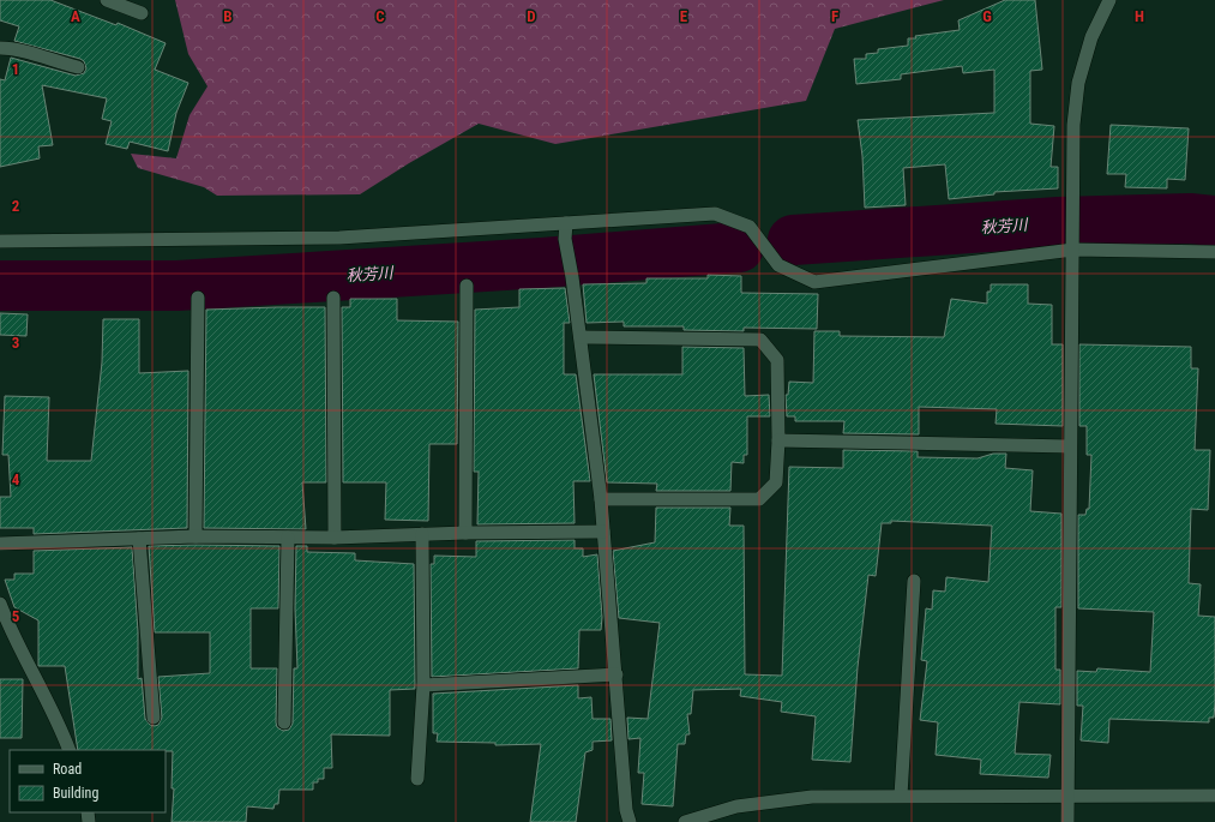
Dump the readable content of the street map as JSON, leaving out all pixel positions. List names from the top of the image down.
{
  "water": ["秋芳川"],
  "legend": ["Road", "Building"],
  "grid": {
    "columns": [
      "A",
      "B",
      "C",
      "D",
      "E",
      "F",
      "G",
      "H"
    ],
    "rows": [
      "1",
      "2",
      "3",
      "4",
      "5"
    ]
  }
}
